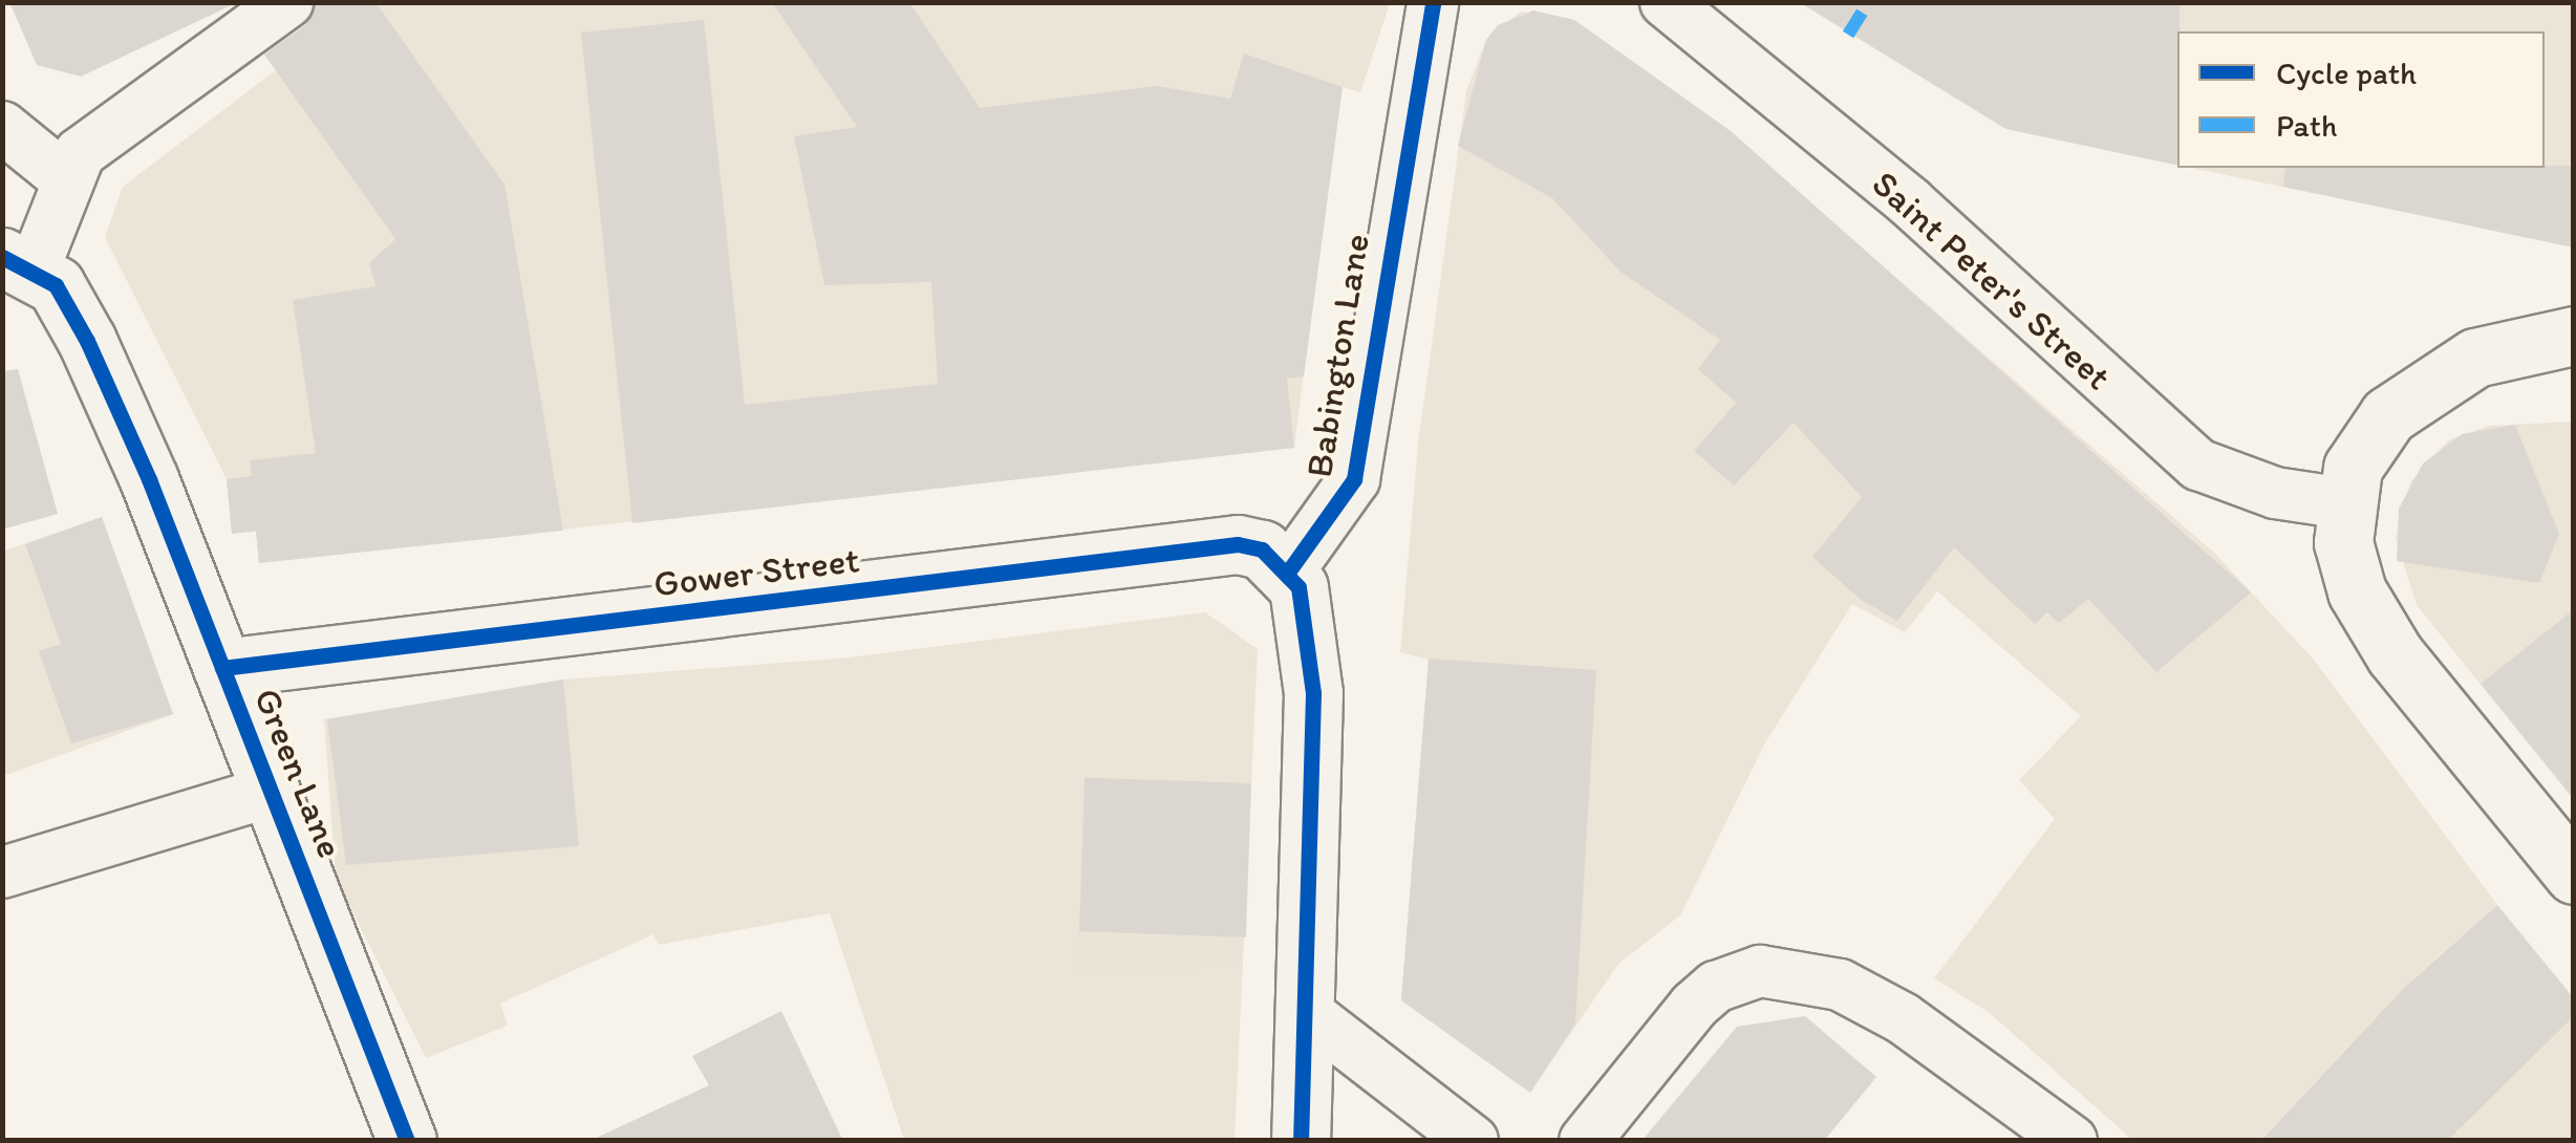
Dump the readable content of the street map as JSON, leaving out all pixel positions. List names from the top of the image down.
{
  "streets": {
    "street": [
      "Saint Peter's Street",
      "Babington Lane",
      "Gower Street",
      "Green Lane"
    ]
  },
  "crossings": [
    ["Babington Lane", "Gower Street"],
    ["Gower Street", "Green Lane"]
  ],
  "legend": ["Cycle path", "Path"]
}
